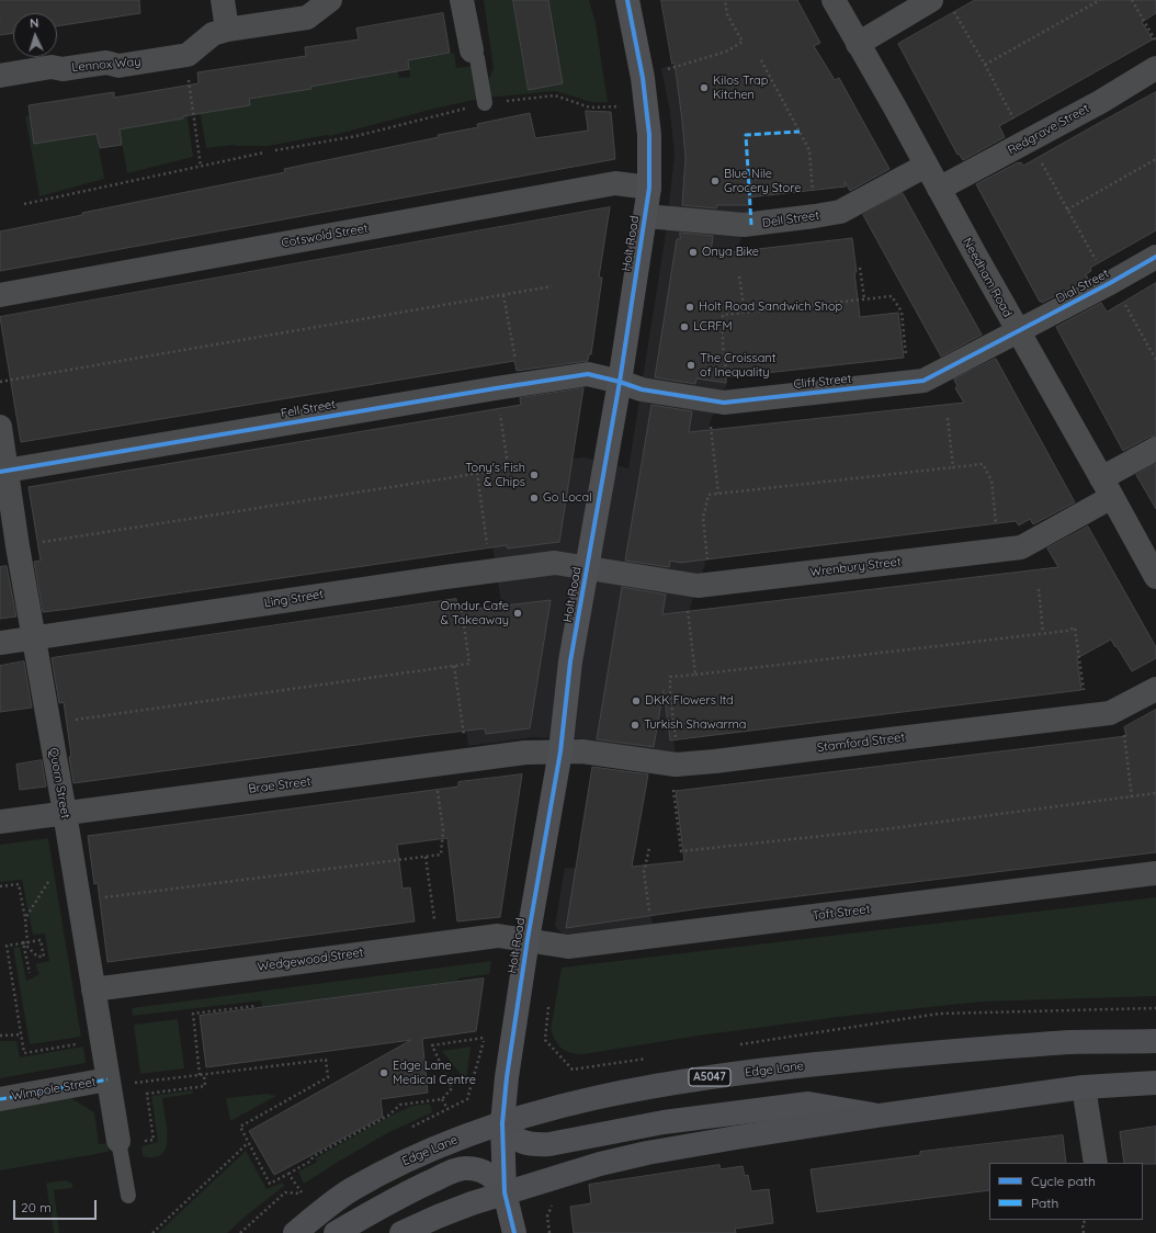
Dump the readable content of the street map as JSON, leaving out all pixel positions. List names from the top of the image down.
{
  "streets": {
    "highway": ["Edge Lane", "A5047"],
    "main road": ["Holt Road"],
    "street": [
      "Lennox Way",
      "Redgrave Street",
      "Dell Street",
      "Cotswold Street",
      "Needham Road",
      "Dial Street",
      "Cliff Street",
      "Fell Street",
      "Wrenbury Street",
      "Ling Street",
      "Stamford Street",
      "Quorn Street",
      "Brae Street",
      "Toft Street",
      "Wedgewood Street",
      "Wimpole Street"
    ]
  },
  "crossings": [
    ["Redgrave Street", "Needham Road"],
    ["Dell Street", "Holt Road"],
    ["Dell Street", "Needham Road"],
    ["Cotswold Street", "Holt Road"],
    ["Holt Road", "Cliff Street"],
    ["Holt Road", "Fell Street"],
    ["Holt Road", "Wrenbury Street"],
    ["Holt Road", "Ling Street"],
    ["Holt Road", "Stamford Street"],
    ["Holt Road", "Brae Street"],
    ["Holt Road", "Toft Street"],
    ["Holt Road", "Wedgewood Street"],
    ["Holt Road", "Edge Lane"],
    ["Needham Road", "Dial Street"],
    ["Needham Road", "Cliff Street"],
    ["Needham Road", "Wrenbury Street"],
    ["Dial Street", "Cliff Street"],
    ["Cliff Street", "Fell Street"],
    ["Fell Street", "Quorn Street"],
    ["Wrenbury Street", "Ling Street"],
    ["Ling Street", "Quorn Street"],
    ["Stamford Street", "Brae Street"],
    ["Quorn Street", "Brae Street"],
    ["Quorn Street", "Wedgewood Street"],
    ["Quorn Street", "Wimpole Street"],
    ["Toft Street", "Wedgewood Street"]
  ],
  "places": [
    "Kilos Trap Kitchen",
    "Blue Nile Grocery Store",
    "Onya Bike",
    "Holt Road Sandwich Shop",
    "LCRFM",
    "The Croissant of Inequality",
    "Tony's Fish & Chips",
    "Go Local",
    "Omdur Cafe & Takeaway",
    "DKK Flowers ltd",
    "Turkish Shawarma",
    "Edge Lane Medical Centre"
  ],
  "legend": ["Cycle path", "Path"],
  "scale_bar": "20 m",
  "north": "top"
}
